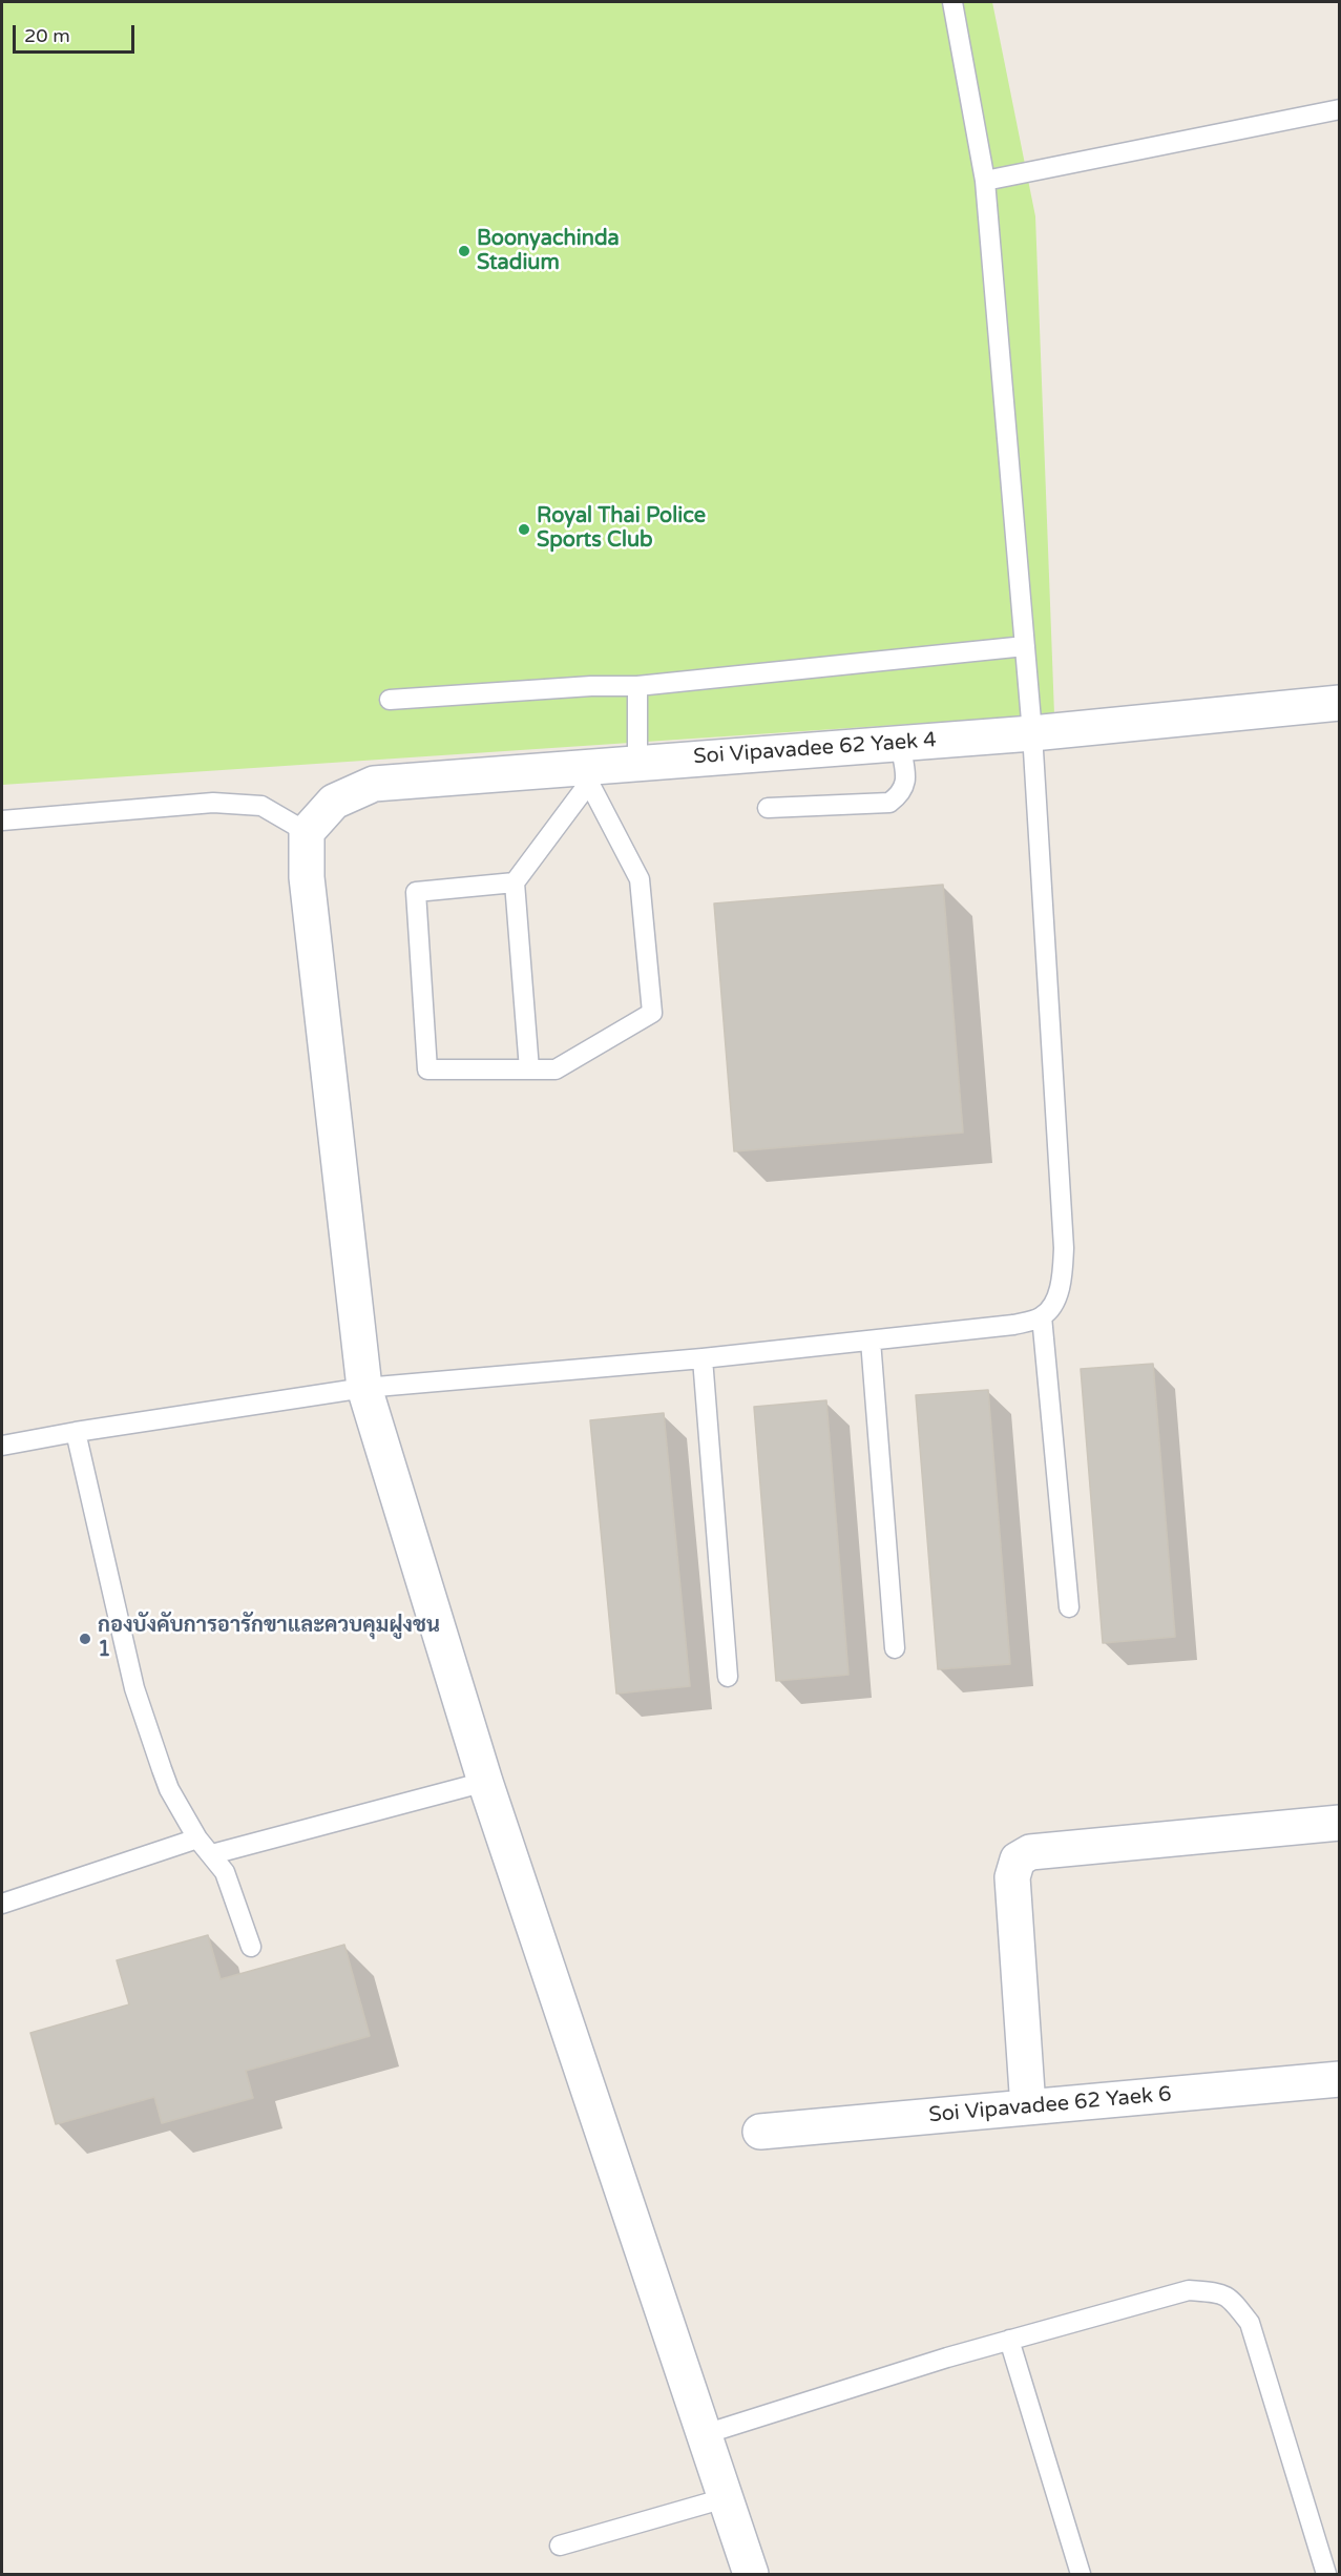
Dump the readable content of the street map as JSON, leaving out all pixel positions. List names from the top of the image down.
{
  "streets": {
    "street": ["Soi Vipavadee 62 Yaek 4", "Soi Vipavadee 62 Yaek 6"]
  },
  "places": ["Boonyachinda Stadium", "Royal Thai Police Sports Club", "กองบังคับการอารักขาและควบคุมฝูงชน 1"],
  "scale_bar": "20 m"
}
